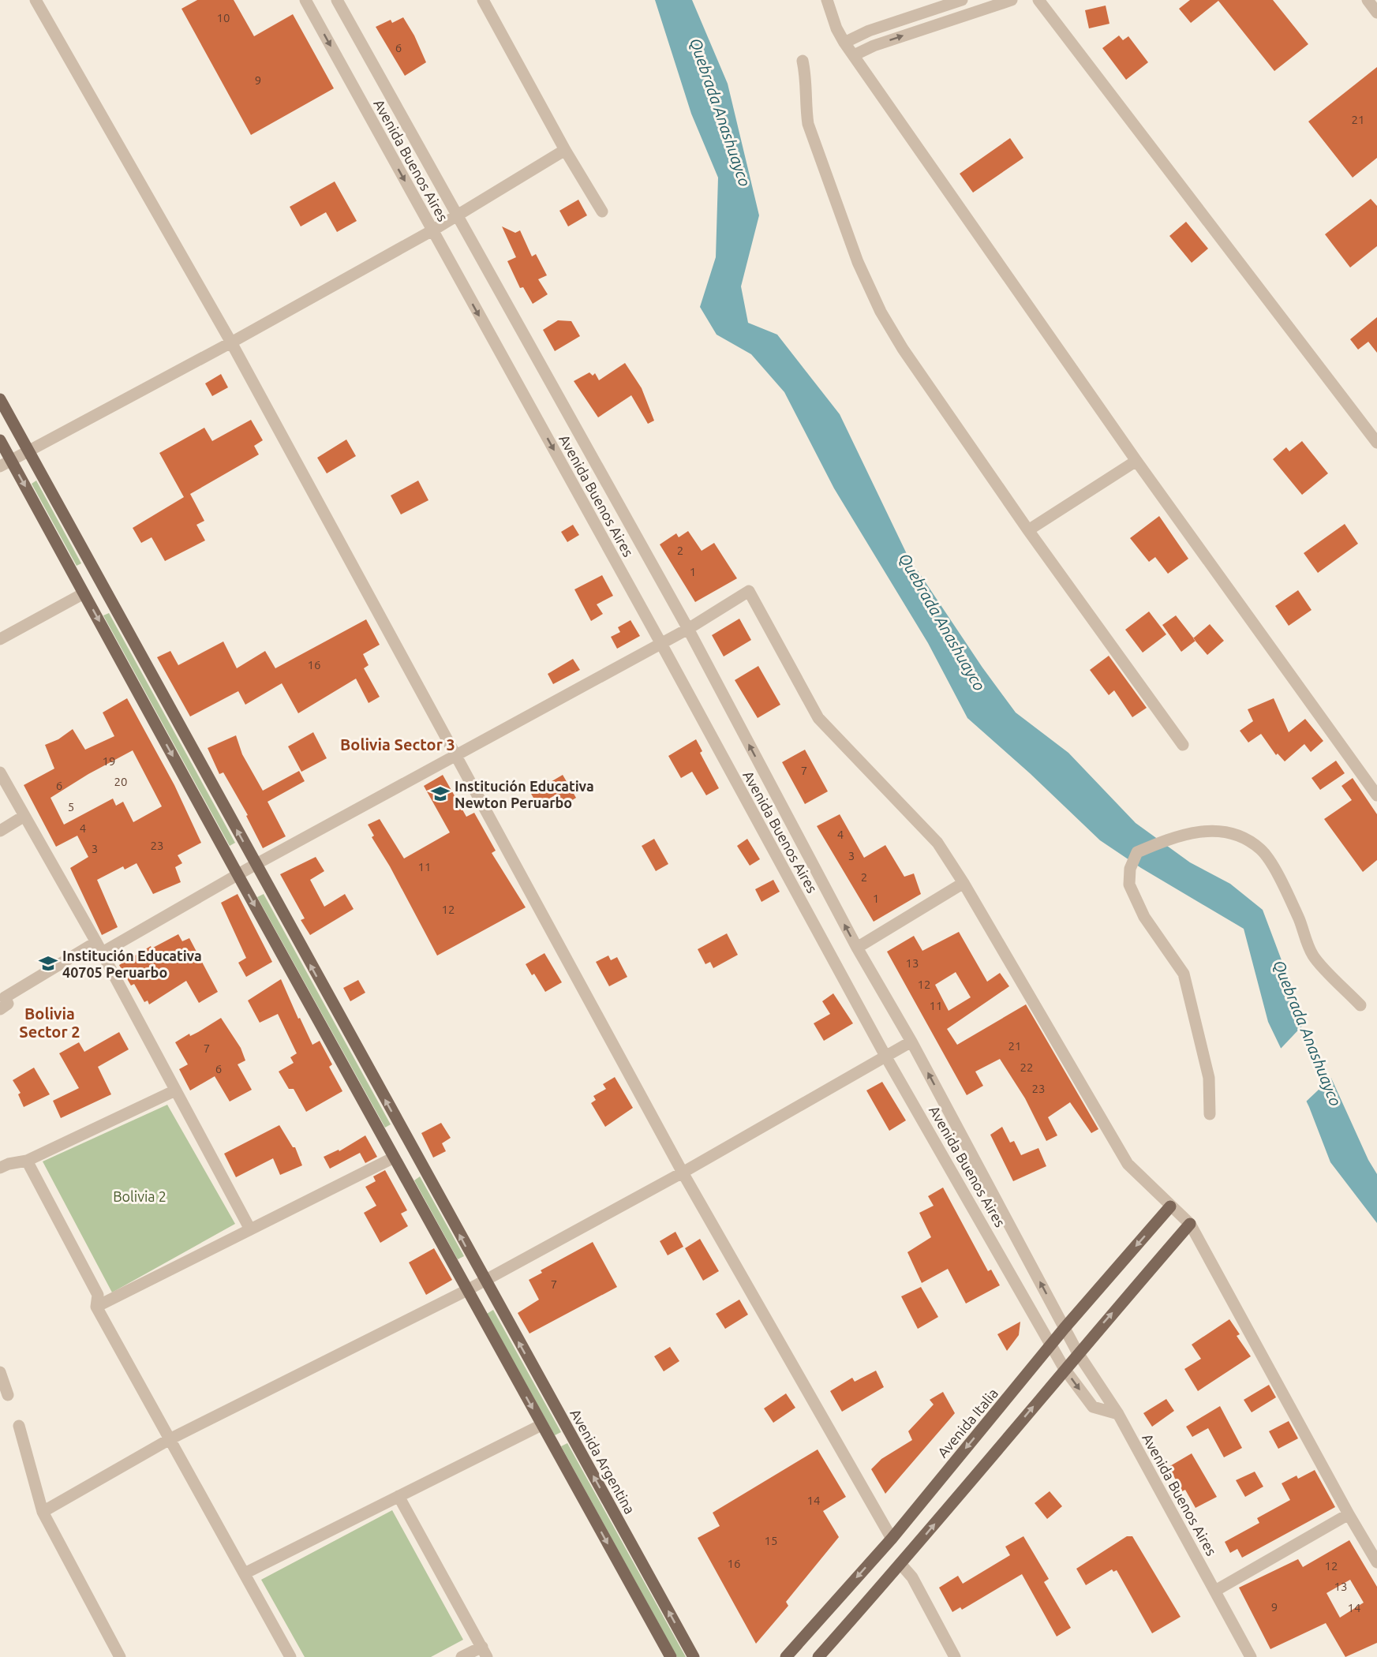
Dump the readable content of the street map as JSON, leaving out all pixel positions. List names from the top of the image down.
{
  "streets": {
    "main road": ["Avenida Italia", "Avenida Argentina"],
    "street": ["Avenida Buenos Aires"]
  },
  "crossings": [
    ["Avenida Buenos Aires", "Avenida Italia"]
  ],
  "districts": ["Bolivia Sector 3", "Bolivia Sector 2"],
  "water": ["Quebrada Anashuayco"],
  "parks": ["Bolivia 2"],
  "places": {
    "school or university": ["Institución Educativa Newton Peruarbo", "Institución Educativa 40705 Peruarbo"]
  },
  "house_numbers": [
    "10",
    "6",
    "9",
    "21",
    "2",
    "1",
    "16",
    "19",
    "7",
    "20",
    "6",
    "5",
    "4",
    "4",
    "23",
    "3",
    "3",
    "11",
    "2",
    "1",
    "12",
    "13",
    "12",
    "11",
    "21",
    "7",
    "22",
    "6",
    "23",
    "7",
    "14",
    "15",
    "16",
    "12",
    "13",
    "9",
    "14"
  ]
}
